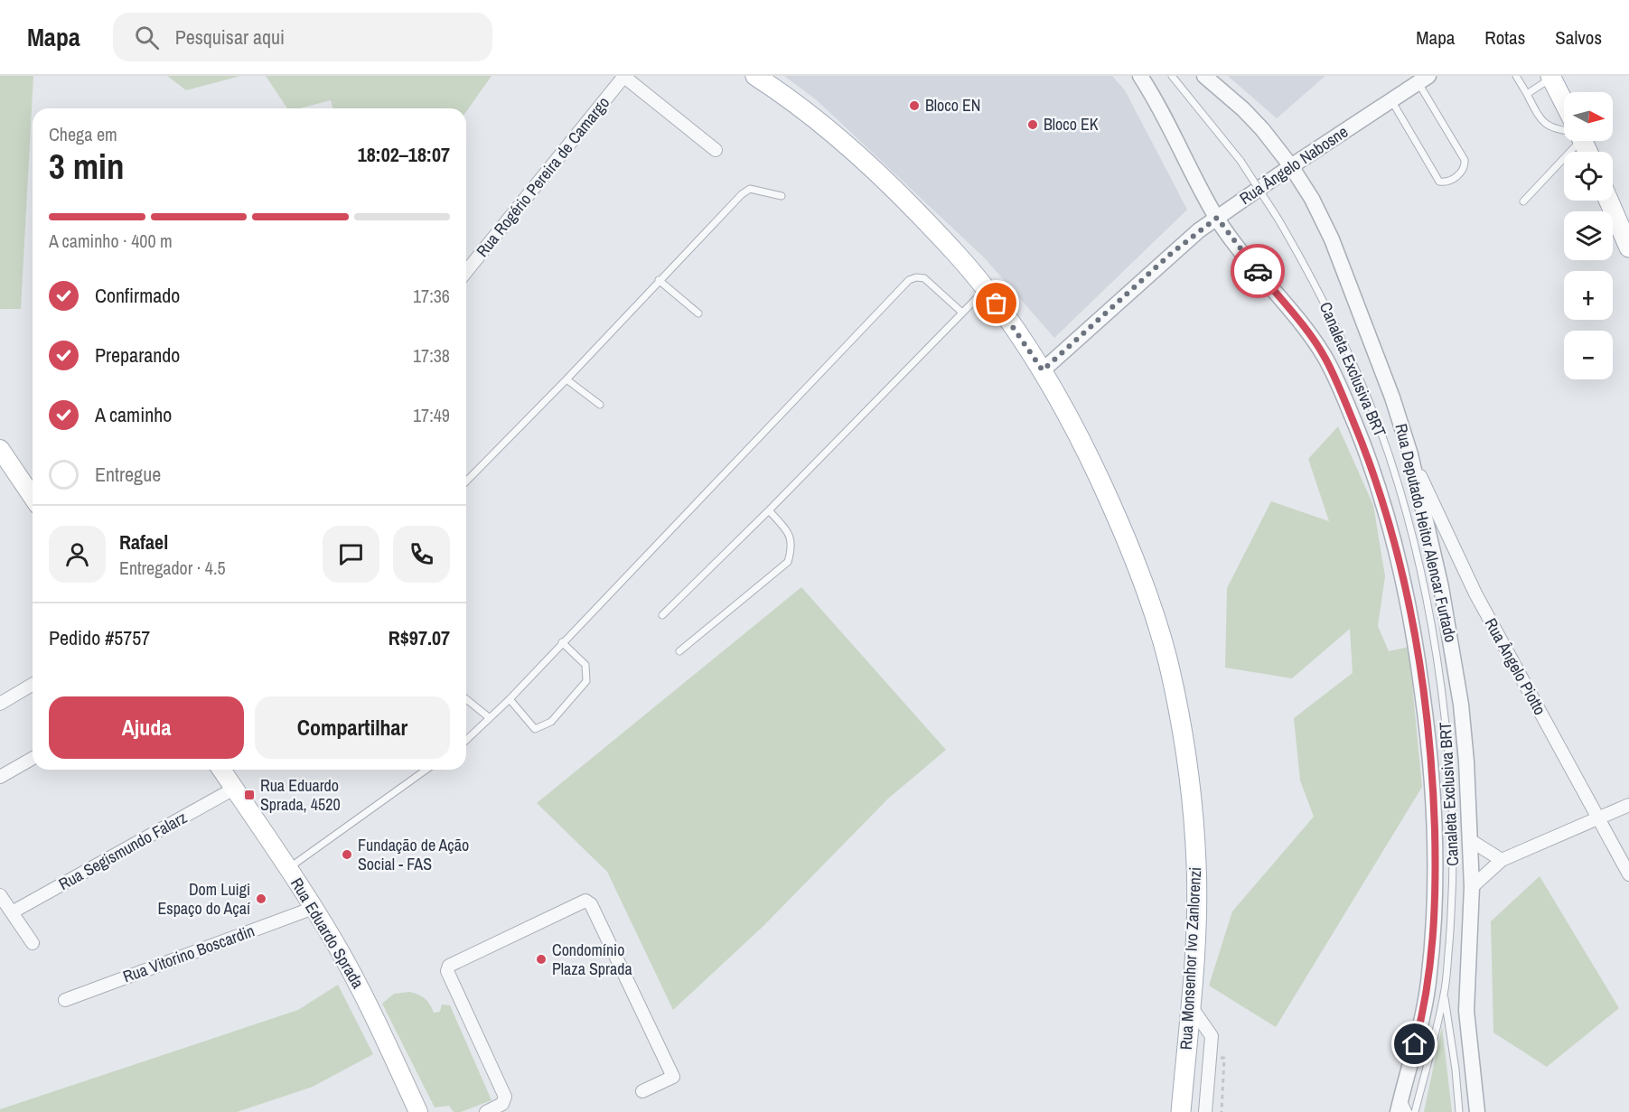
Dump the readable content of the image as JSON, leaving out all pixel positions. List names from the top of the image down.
{
  "streets": {
    "main road": ["Rua Eduardo Sprada", "Rua Monsenhor Ivo Zanlorenzi"],
    "street": [
      "Rua Ângelo Nabosne",
      "Rua Rogério Pereira de Camargo",
      "Rua Deputado Heitor Alencar Furtado",
      "Rua Ângelo Piotto",
      "Rua Segismundo Falarz",
      "Rua Vitorino Boscardin"
    ],
    "lane": ["Canaleta Exclusiva BRT"]
  },
  "crossings": [
    ["Rua Ângelo Nabosne", "Rua Deputado Heitor Alencar Furtado"],
    ["Rua Ângelo Nabosne", "Rua Monsenhor Ivo Zanlorenzi"],
    ["Rua Deputado Heitor Alencar Furtado", "Rua Ângelo Piotto"],
    ["Rua Segismundo Falarz", "Rua Eduardo Sprada"],
    ["Rua Eduardo Sprada", "Rua Vitorino Boscardin"]
  ],
  "places": {
    "other": [
      "Bloco EN",
      "Bloco EK",
      "Fundação de Ação Social - FAS",
      "Dom Luigi Espaço do Açaí",
      "Condomínio Plaza Sprada"
    ],
    "transit": ["Rua Eduardo Sprada, 4520"]
  },
  "north": "right",
  "page": {
    "header": "Mapa",
    "search": "Pesquisar aqui",
    "nav": ["Mapa", "Rotas", "Salvos"],
    "map_buttons": ["+", "−"],
    "heading": ["3 min", "Chega em", "18:02–18:07"],
    "panel": [
      "Rafael",
      "Entregador · 4.5",
      "Pedido #5757",
      "R$97.07"
    ],
    "bar": "A caminho · 400 m",
    "list": [
      ["Confirmado", "17:36"],
      ["Preparando", "17:38"],
      ["A caminho", "17:49"],
      "Entregue"
    ],
    "buttons": ["Ajuda", "Compartilhar"]
  }
}
